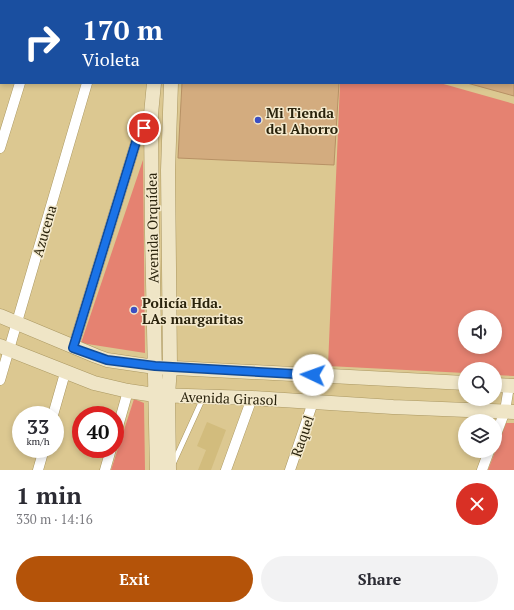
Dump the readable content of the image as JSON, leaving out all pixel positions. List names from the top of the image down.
{
  "streets": {
    "street": [
      "Avenida Orquídea",
      "Azucena",
      "Avenida Girasol",
      "Raquel"
    ]
  },
  "crossings": [
    ["Avenida Orquídea", "Avenida Girasol"],
    ["Azucena", "Avenida Girasol"],
    ["Avenida Girasol", "Raquel"]
  ],
  "places": ["Mi Tienda del Ahorro", "Policía Hda. LAs margaritas"],
  "page": {
    "turn": ["170 m", "Violeta"],
    "speed": "33 km/h",
    "limit": "40",
    "heading": ["1 min", "330 m · 14:16"],
    "buttons": ["Exit", "Share"]
  }
}
